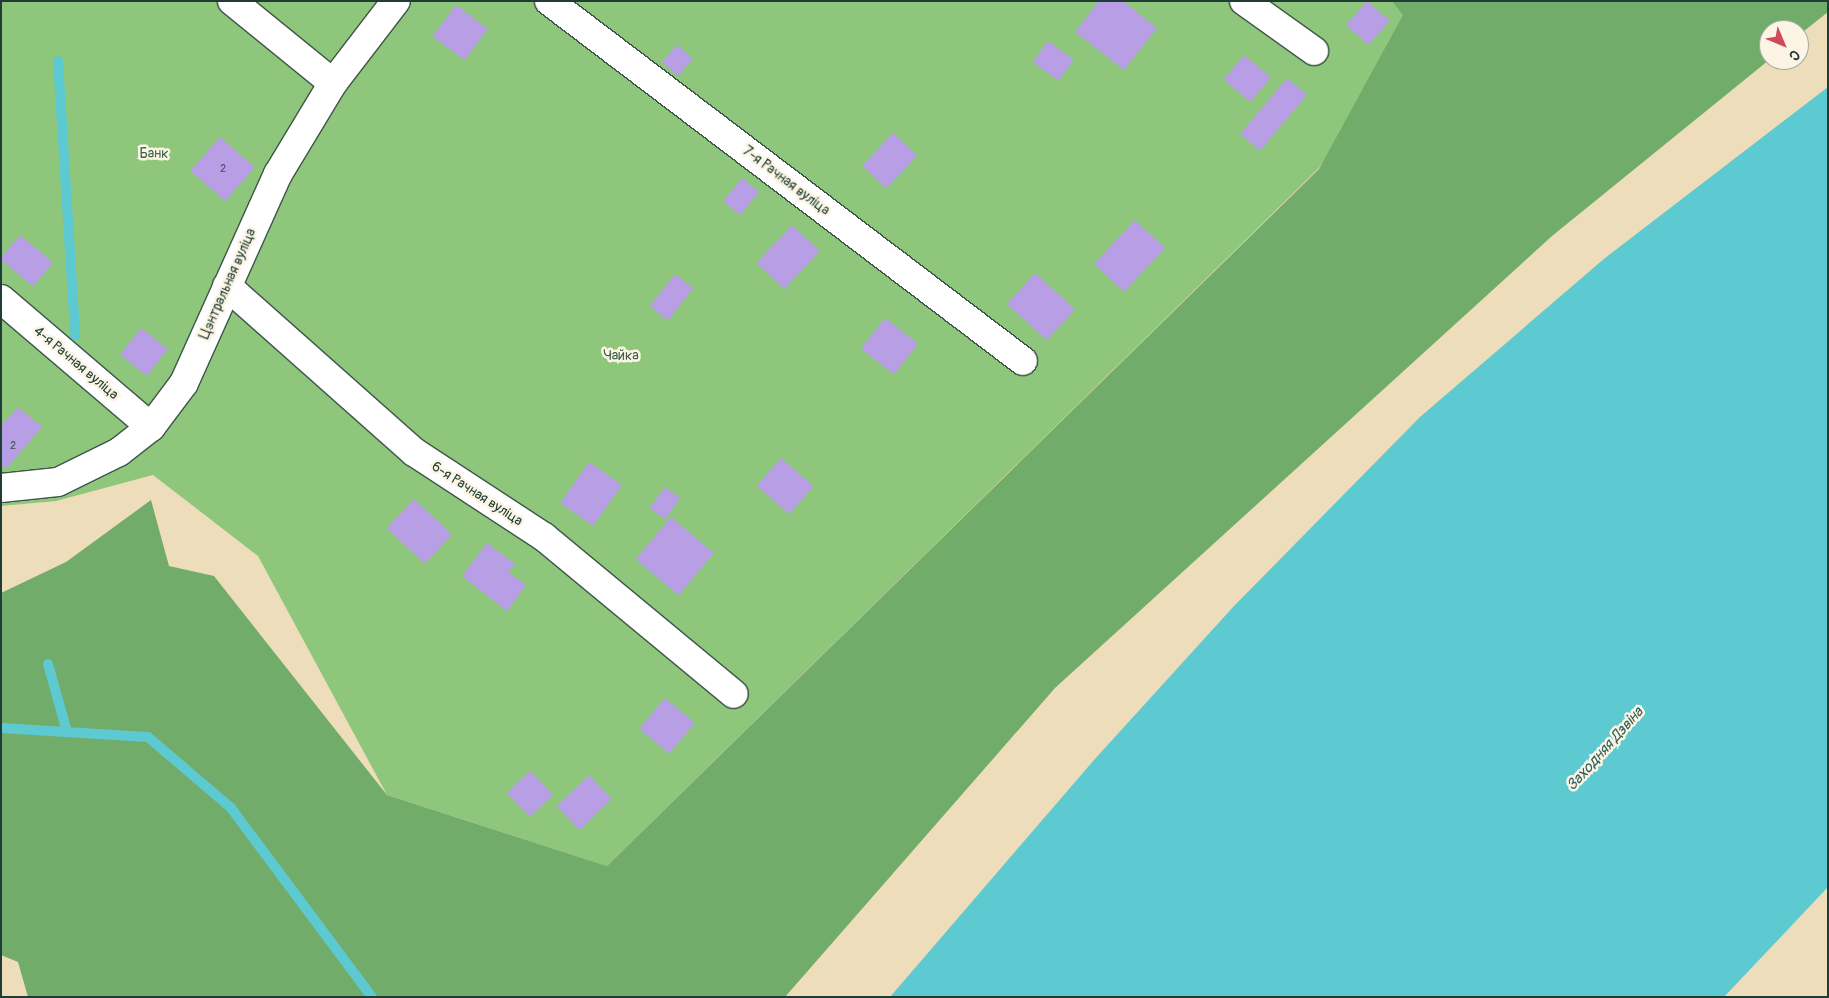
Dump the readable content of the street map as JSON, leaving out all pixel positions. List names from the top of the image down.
{
  "streets": {
    "lane": [
      "7-я Рачная вуліца",
      "Цэнтральная вуліца",
      "4-я Рачная вуліца",
      "6-я Рачная вуліца"
    ]
  },
  "crossings": [
    ["Цэнтральная вуліца", "4-я Рачная вуліца"],
    ["Цэнтральная вуліца", "6-я Рачная вуліца"]
  ],
  "water": ["Заходняя Дзвіна"],
  "parks": ["Банк", "Чайка"],
  "house_numbers": ["2", "2"],
  "north": "bottom right"
}
